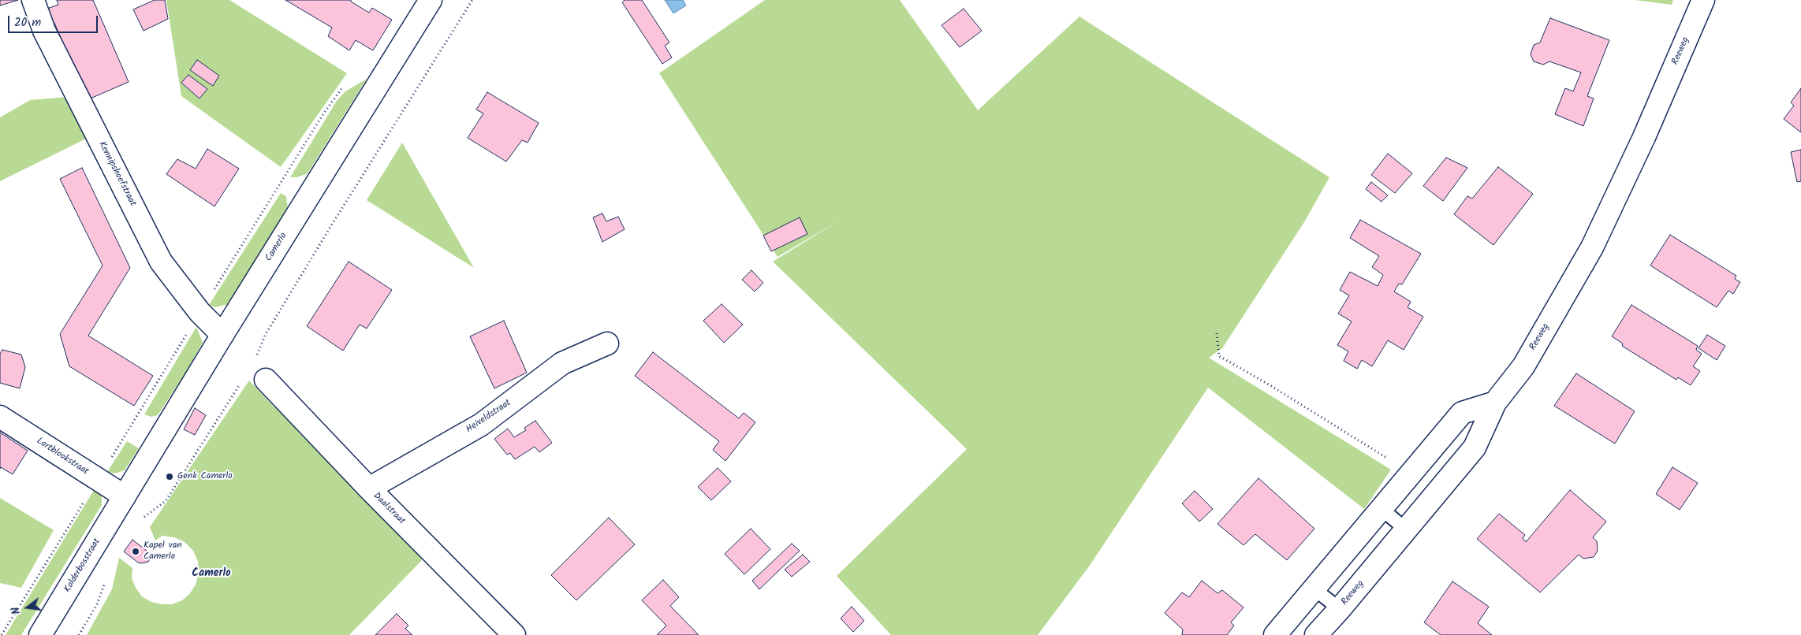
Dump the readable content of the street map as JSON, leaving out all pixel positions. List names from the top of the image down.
{
  "streets": {
    "street": [
      "Reeweg",
      "Kennipshoefstraat",
      "Camerlo",
      "Heiveldstraat",
      "Lortblookstraat",
      "Daalstraat",
      "Kolderbosstraat"
    ]
  },
  "crossings": [
    ["Kennipshoefstraat", "Camerlo"],
    ["Camerlo", "Lortblookstraat"],
    ["Camerlo", "Kolderbosstraat"],
    ["Heiveldstraat", "Daalstraat"],
    ["Lortblookstraat", "Kolderbosstraat"]
  ],
  "districts": ["Camerlo"],
  "places": ["Genk Camerlo", "Kapel van Camerlo"],
  "scale_bar": "20 m",
  "north": "left"
}
